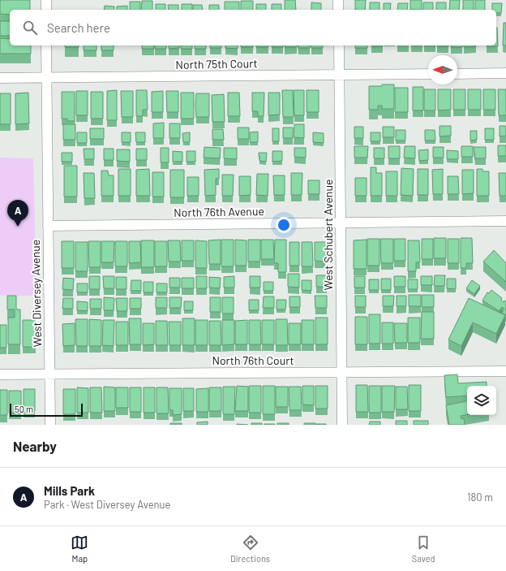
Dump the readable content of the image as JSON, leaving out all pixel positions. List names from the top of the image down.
{
  "streets": {
    "street": [
      "North 75th Court",
      "North 76th Avenue",
      "West Schubert Avenue",
      "West Diversey Avenue",
      "North 76th Court"
    ]
  },
  "crossings": [
    ["North 75th Court", "West Schubert Avenue"],
    ["North 75th Court", "West Diversey Avenue"],
    ["North 76th Avenue", "West Schubert Avenue"],
    ["North 76th Avenue", "West Diversey Avenue"],
    ["West Schubert Avenue", "North 76th Court"],
    ["West Diversey Avenue", "North 76th Court"]
  ],
  "scale_bar": "50 m",
  "north": "left",
  "page": {
    "search": "Search here",
    "pins": "A",
    "scale": "50 m",
    "heading": "Nearby",
    "list": [
      {
        "mark": "A",
        "name": "Mills Park",
        "note": "Park · West Diversey Avenue",
        "value": "180 m"
      }
    ],
    "nav": ["Map", "Directions", "Saved"]
  }
}
